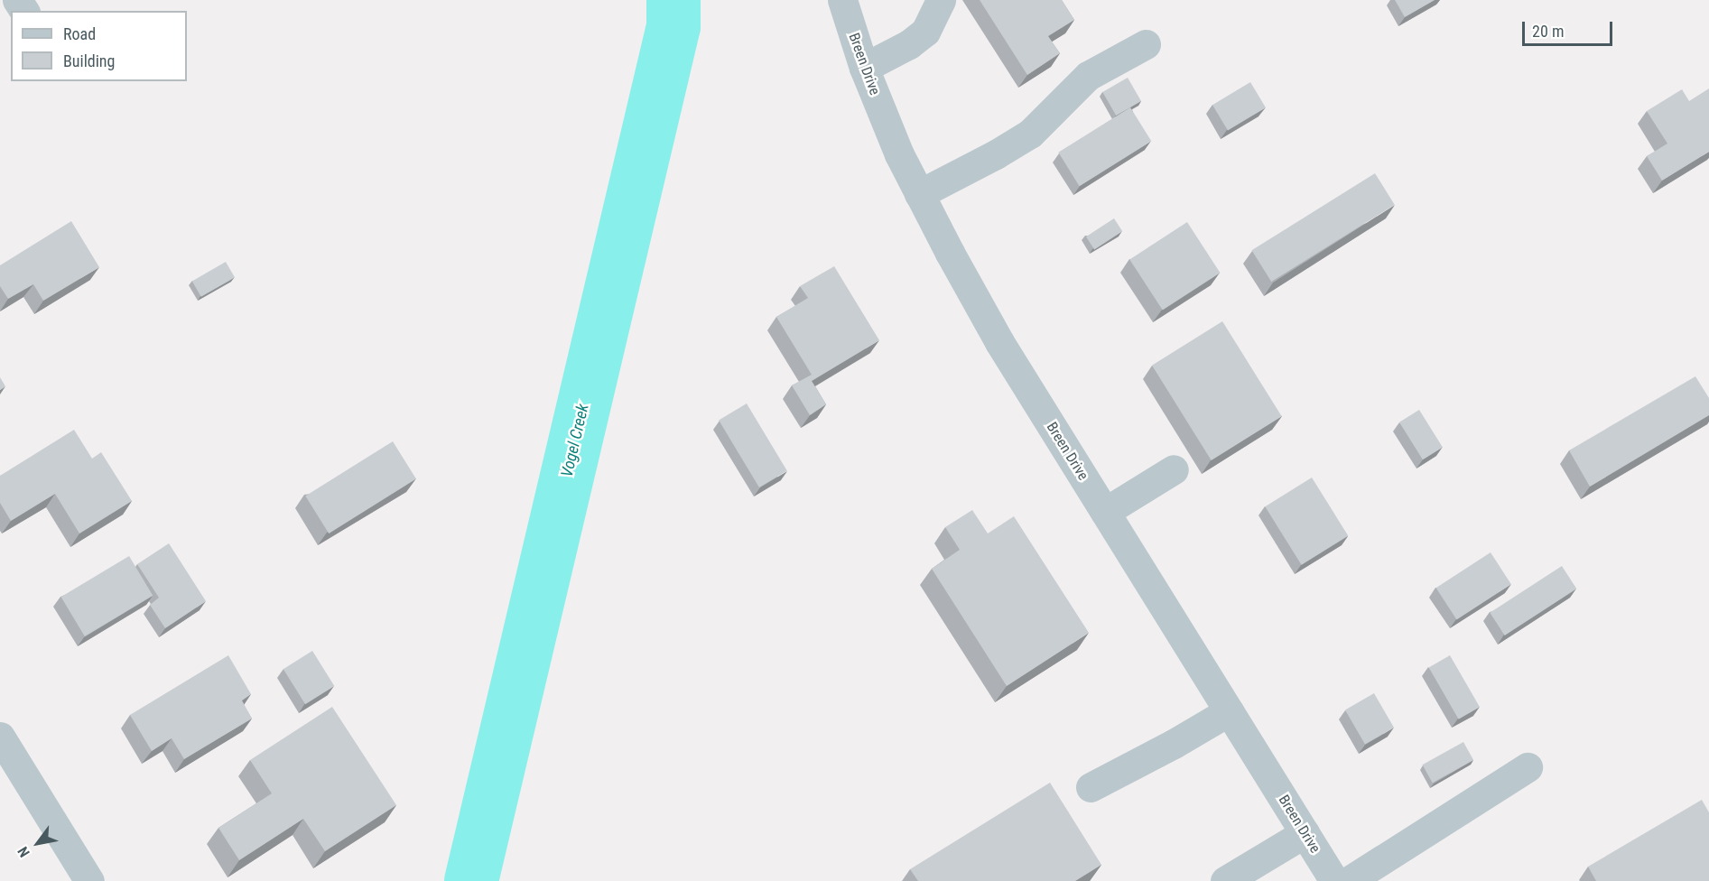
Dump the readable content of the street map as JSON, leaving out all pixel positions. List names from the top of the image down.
{
  "streets": {
    "street": ["Breen Drive"]
  },
  "water": ["Vogel Creek"],
  "legend": ["Road", "Building"],
  "scale_bar": "20 m",
  "north": "bottom left"
}
